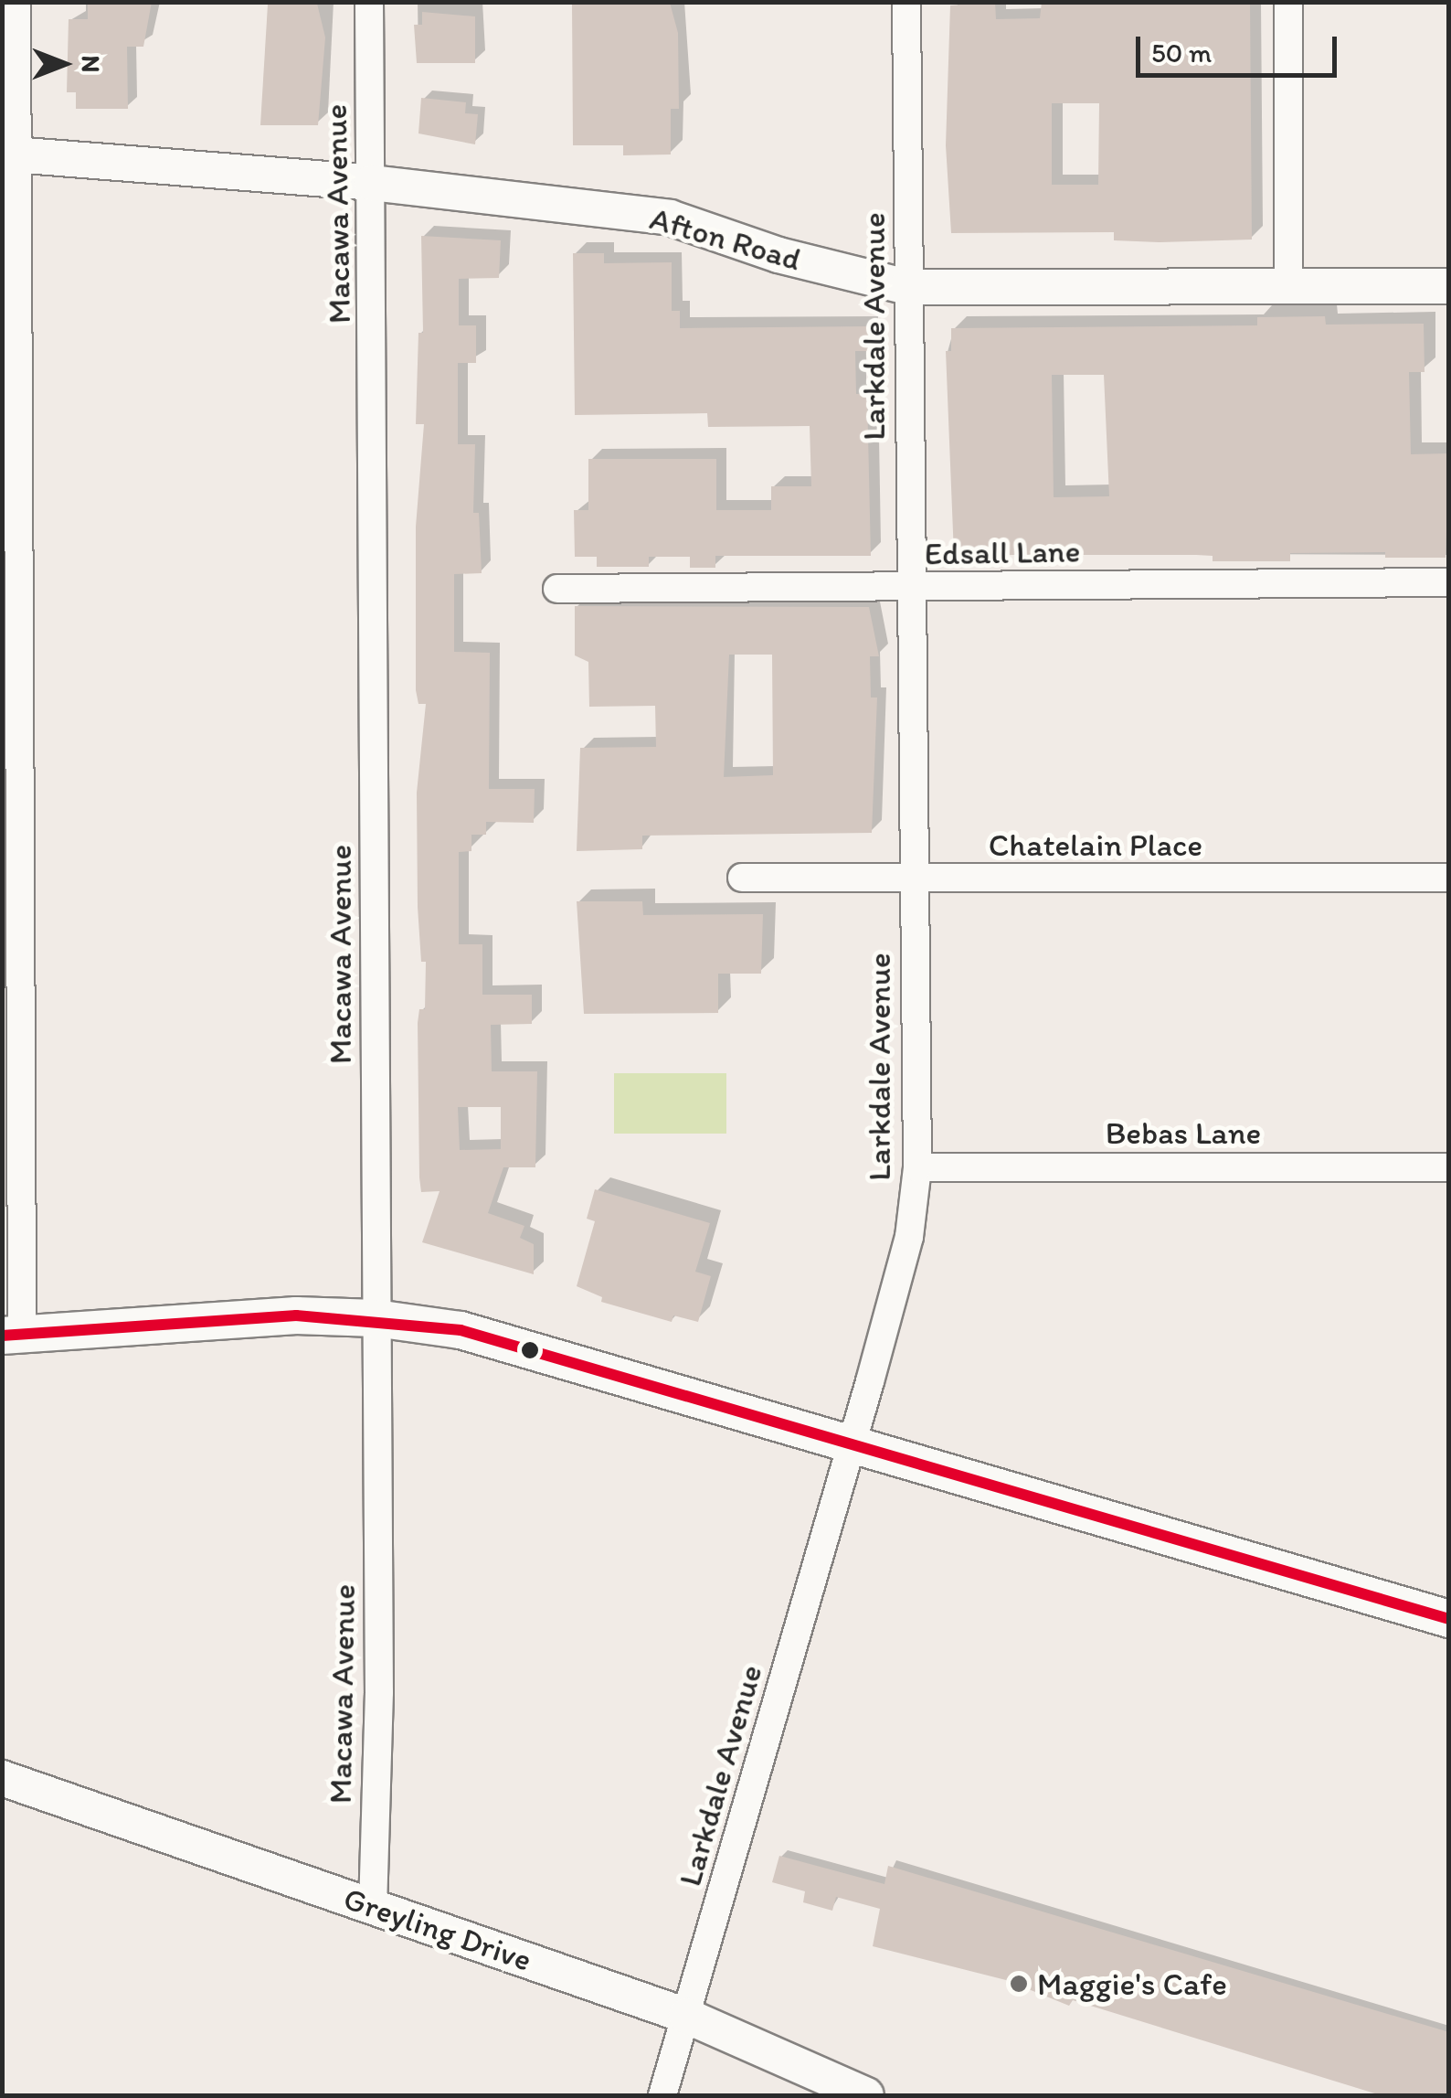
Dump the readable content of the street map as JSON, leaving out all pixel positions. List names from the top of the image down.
{
  "streets": {
    "street": [
      "Macawa Avenue",
      "Afton Road",
      "Larkdale Avenue",
      "Edsall Lane",
      "Chatelain Place",
      "Bebas Lane",
      "Greyling Drive"
    ]
  },
  "crossings": [
    ["Macawa Avenue", "Afton Road"],
    ["Macawa Avenue", "Greyling Drive"],
    ["Afton Road", "Larkdale Avenue"],
    ["Larkdale Avenue", "Edsall Lane"],
    ["Larkdale Avenue", "Chatelain Place"],
    ["Larkdale Avenue", "Bebas Lane"],
    ["Larkdale Avenue", "Greyling Drive"]
  ],
  "places": ["Maggie's Cafe"],
  "scale_bar": "50 m",
  "north": "right"
}
